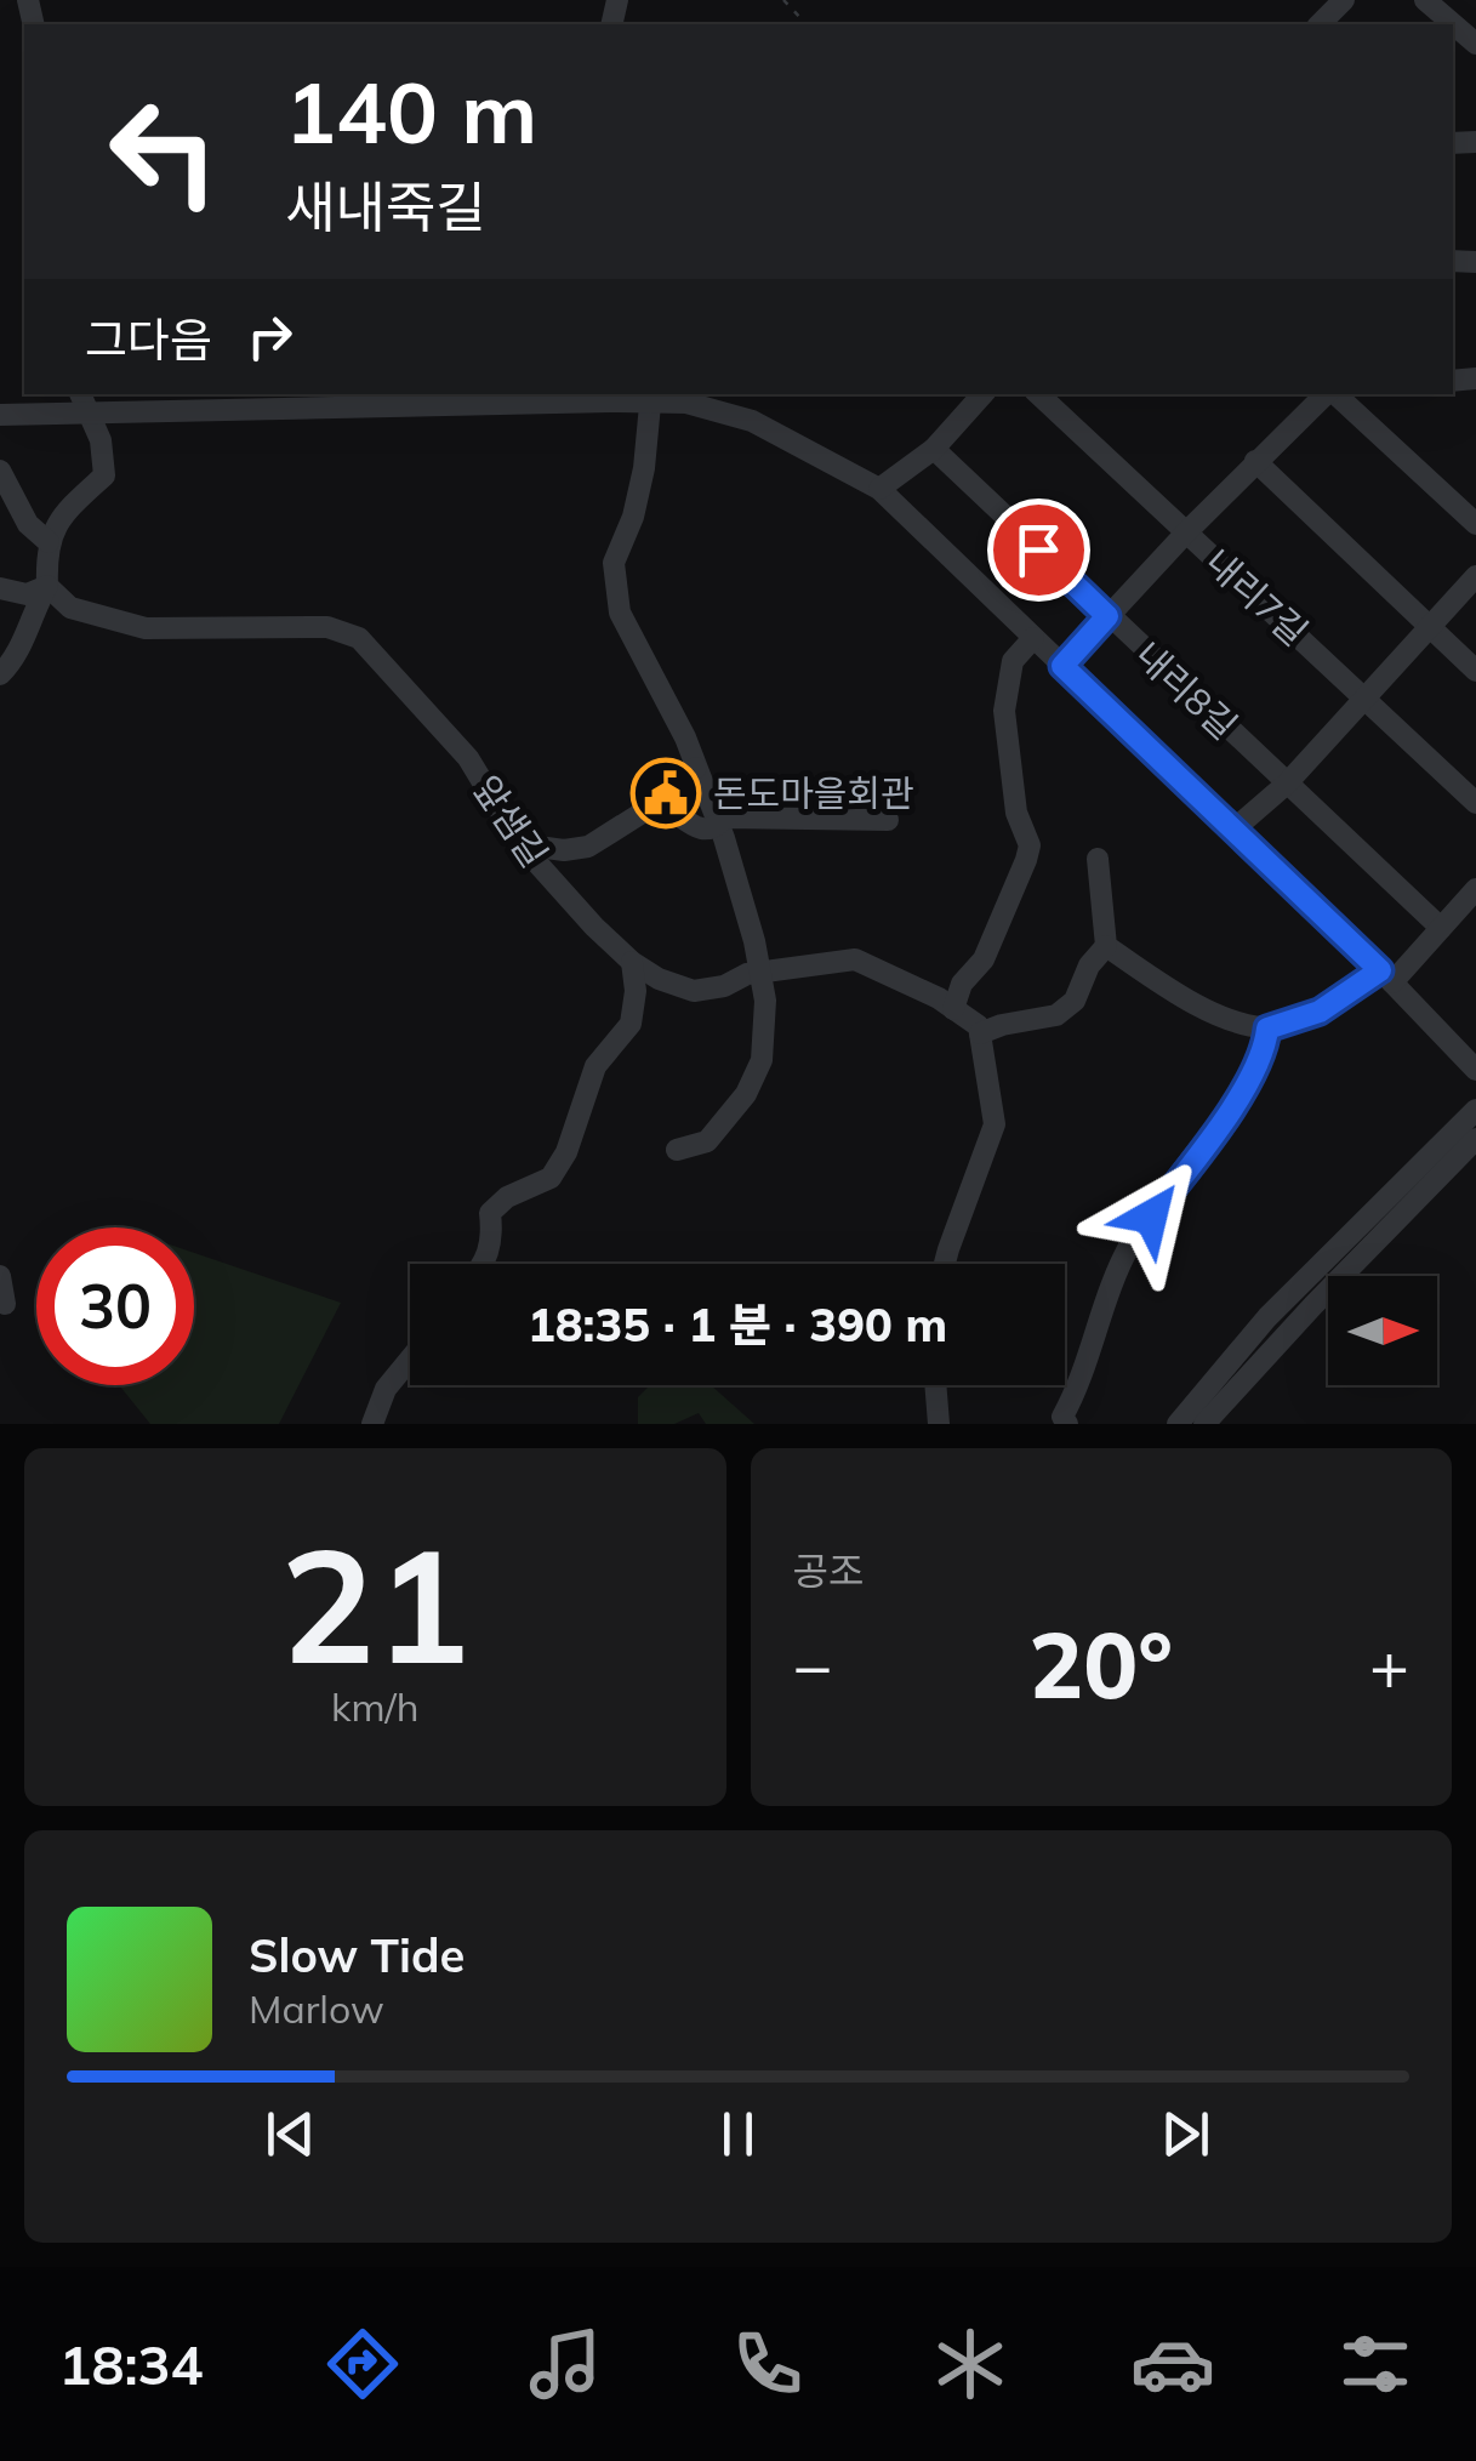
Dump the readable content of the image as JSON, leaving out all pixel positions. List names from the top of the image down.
{
  "streets": {
    "street": ["내리7길", "내리8길", "앞샘길"]
  },
  "places": {
    "public building": ["돈도마을회관"]
  },
  "north": "right",
  "page": {
    "turn": ["140 m", "새내죽길"],
    "then": "그다음",
    "limit": "30",
    "trip": "18:35 · 1 분 · 390 m",
    "tile": [
      ["21", "km/h"],
      "공조"
    ],
    "heat": ["−", "20°", "+"],
    "song": ["Slow Tide", "Marlow"],
    "tabs": "18:34"
  }
}
